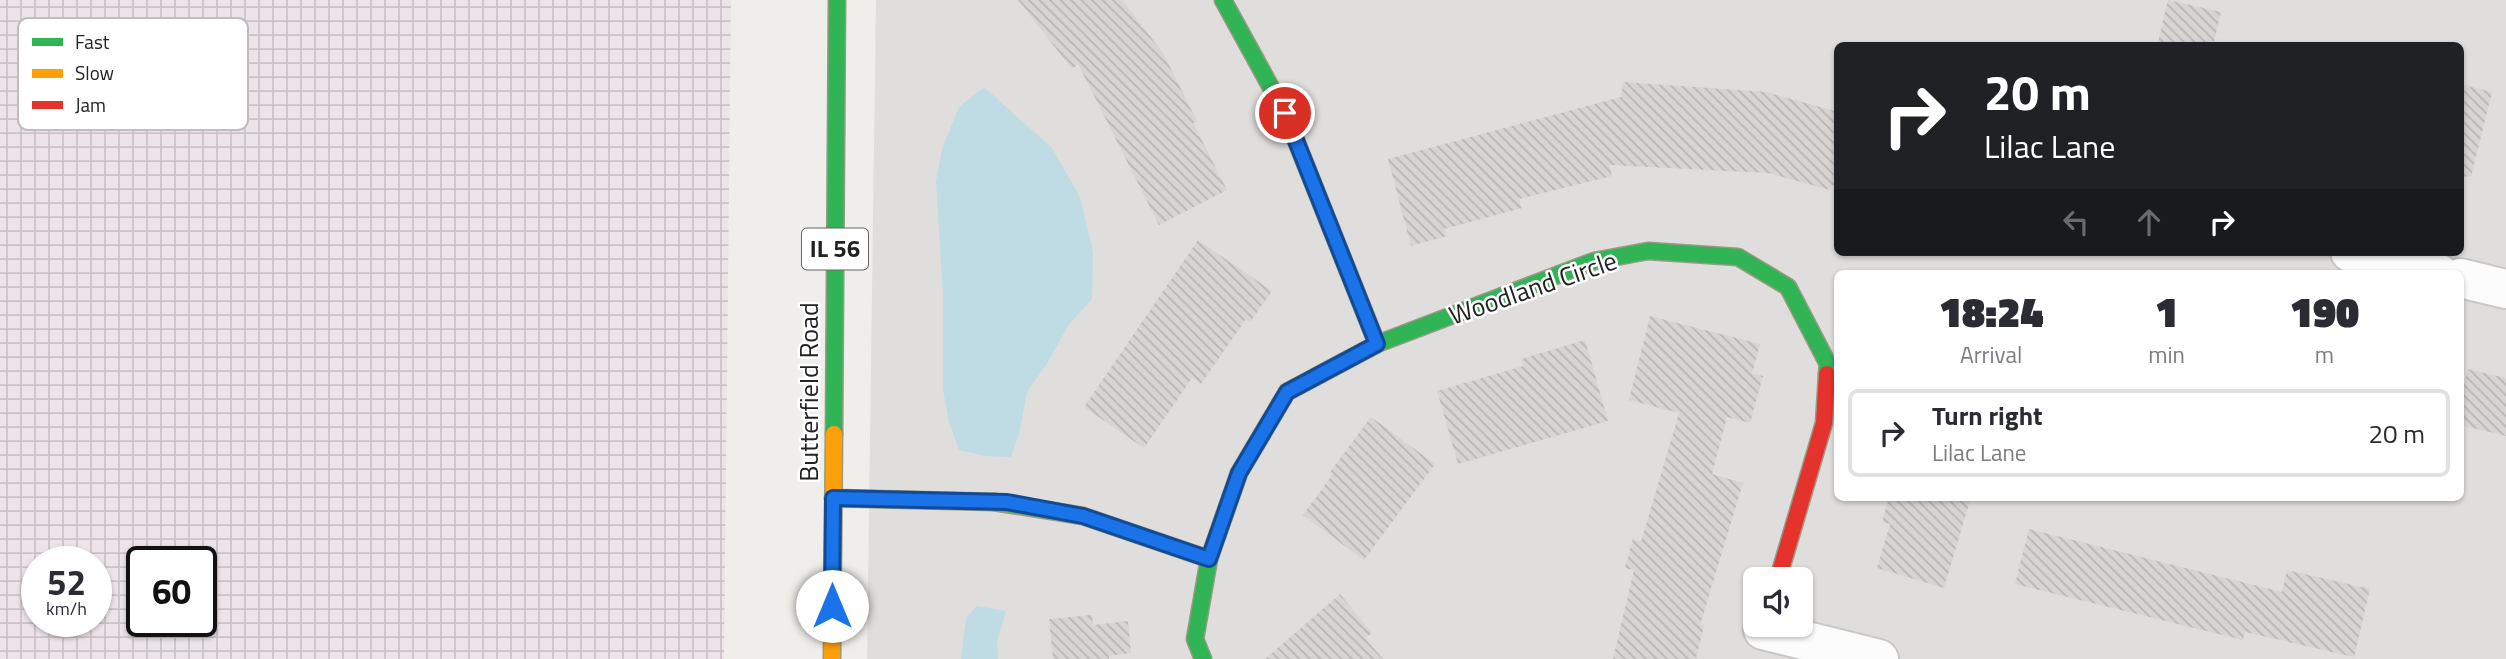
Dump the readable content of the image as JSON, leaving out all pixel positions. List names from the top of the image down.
{
  "streets": {
    "street": ["IL 56", "Woodland Circle", "Butterfield Road"]
  },
  "legend": ["Fast", "Slow", "Jam"],
  "page": {
    "turn": ["20 m", "Lilac Lane"],
    "eta": [
      "18:24",
      "Arrival",
      "1",
      "min",
      "190",
      "m"
    ],
    "list": [
      {
        "name": "Turn right",
        "note": "Lilac Lane",
        "value": "20 m"
      }
    ],
    "speed": "52 km/h",
    "limit": "60"
  }
}
